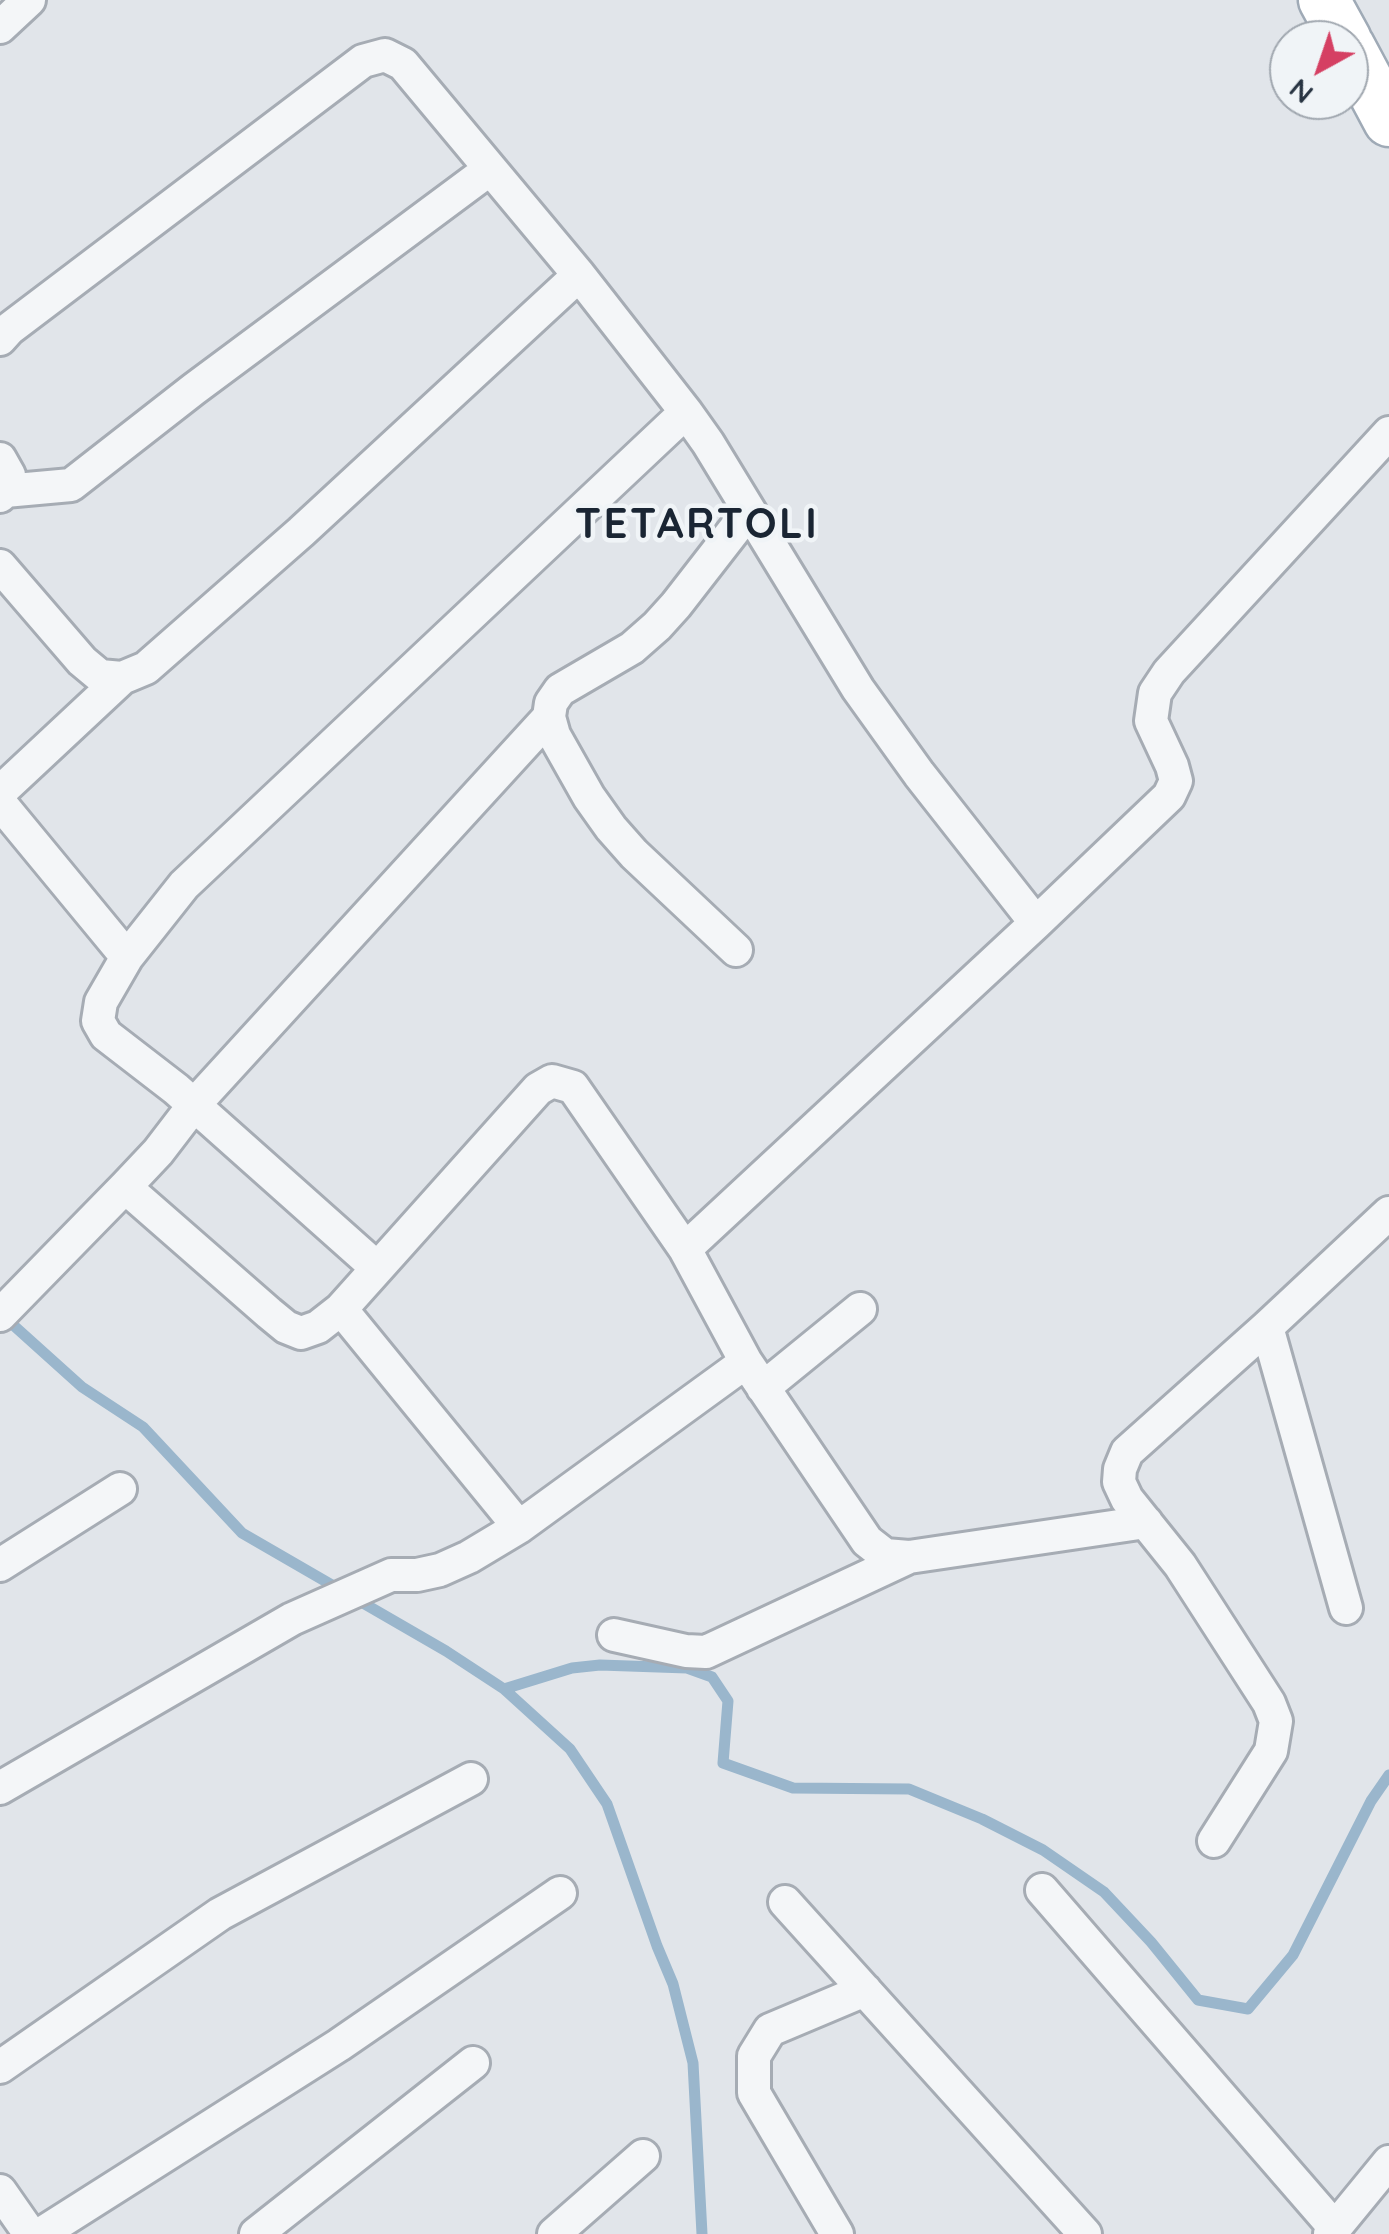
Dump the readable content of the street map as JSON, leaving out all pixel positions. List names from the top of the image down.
{
  "districts": ["TETARTOLI"],
  "north": "bottom left"
}
